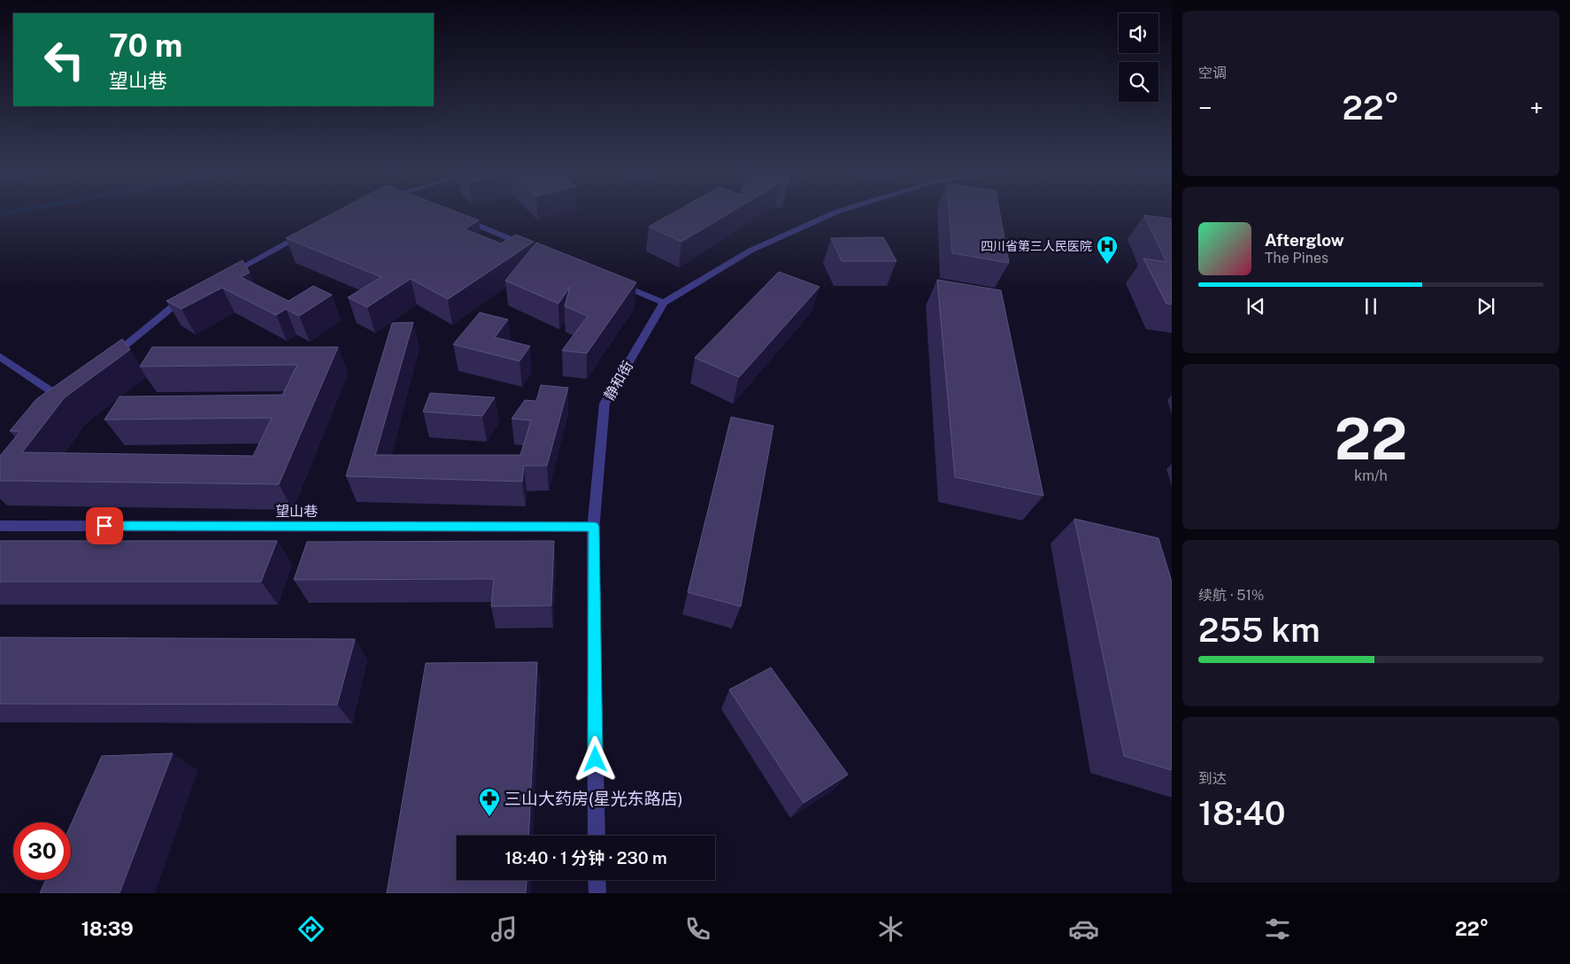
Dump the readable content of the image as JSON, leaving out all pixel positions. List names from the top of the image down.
{
  "streets": {
    "street": ["静和街", "望山巷"]
  },
  "crossings": [
    ["静和街", "望山巷"]
  ],
  "places": {
    "hospital": ["四川省第三人民医院"],
    "pharmacy": ["三山大药房(星光东路店)"]
  },
  "page": {
    "tile": [
      "空调",
      ["22", "km/h"],
      ["续航 · 51%", "255 km"],
      ["到达", "18:40"]
    ],
    "turn": ["70 m", "望山巷"],
    "heat": ["−", "22°", "+"],
    "song": ["Afterglow", "The Pines"],
    "limit": "30",
    "trip": "18:40 · 1 分钟 · 230 m",
    "tabs": ["18:39", "22°"]
  }
}
